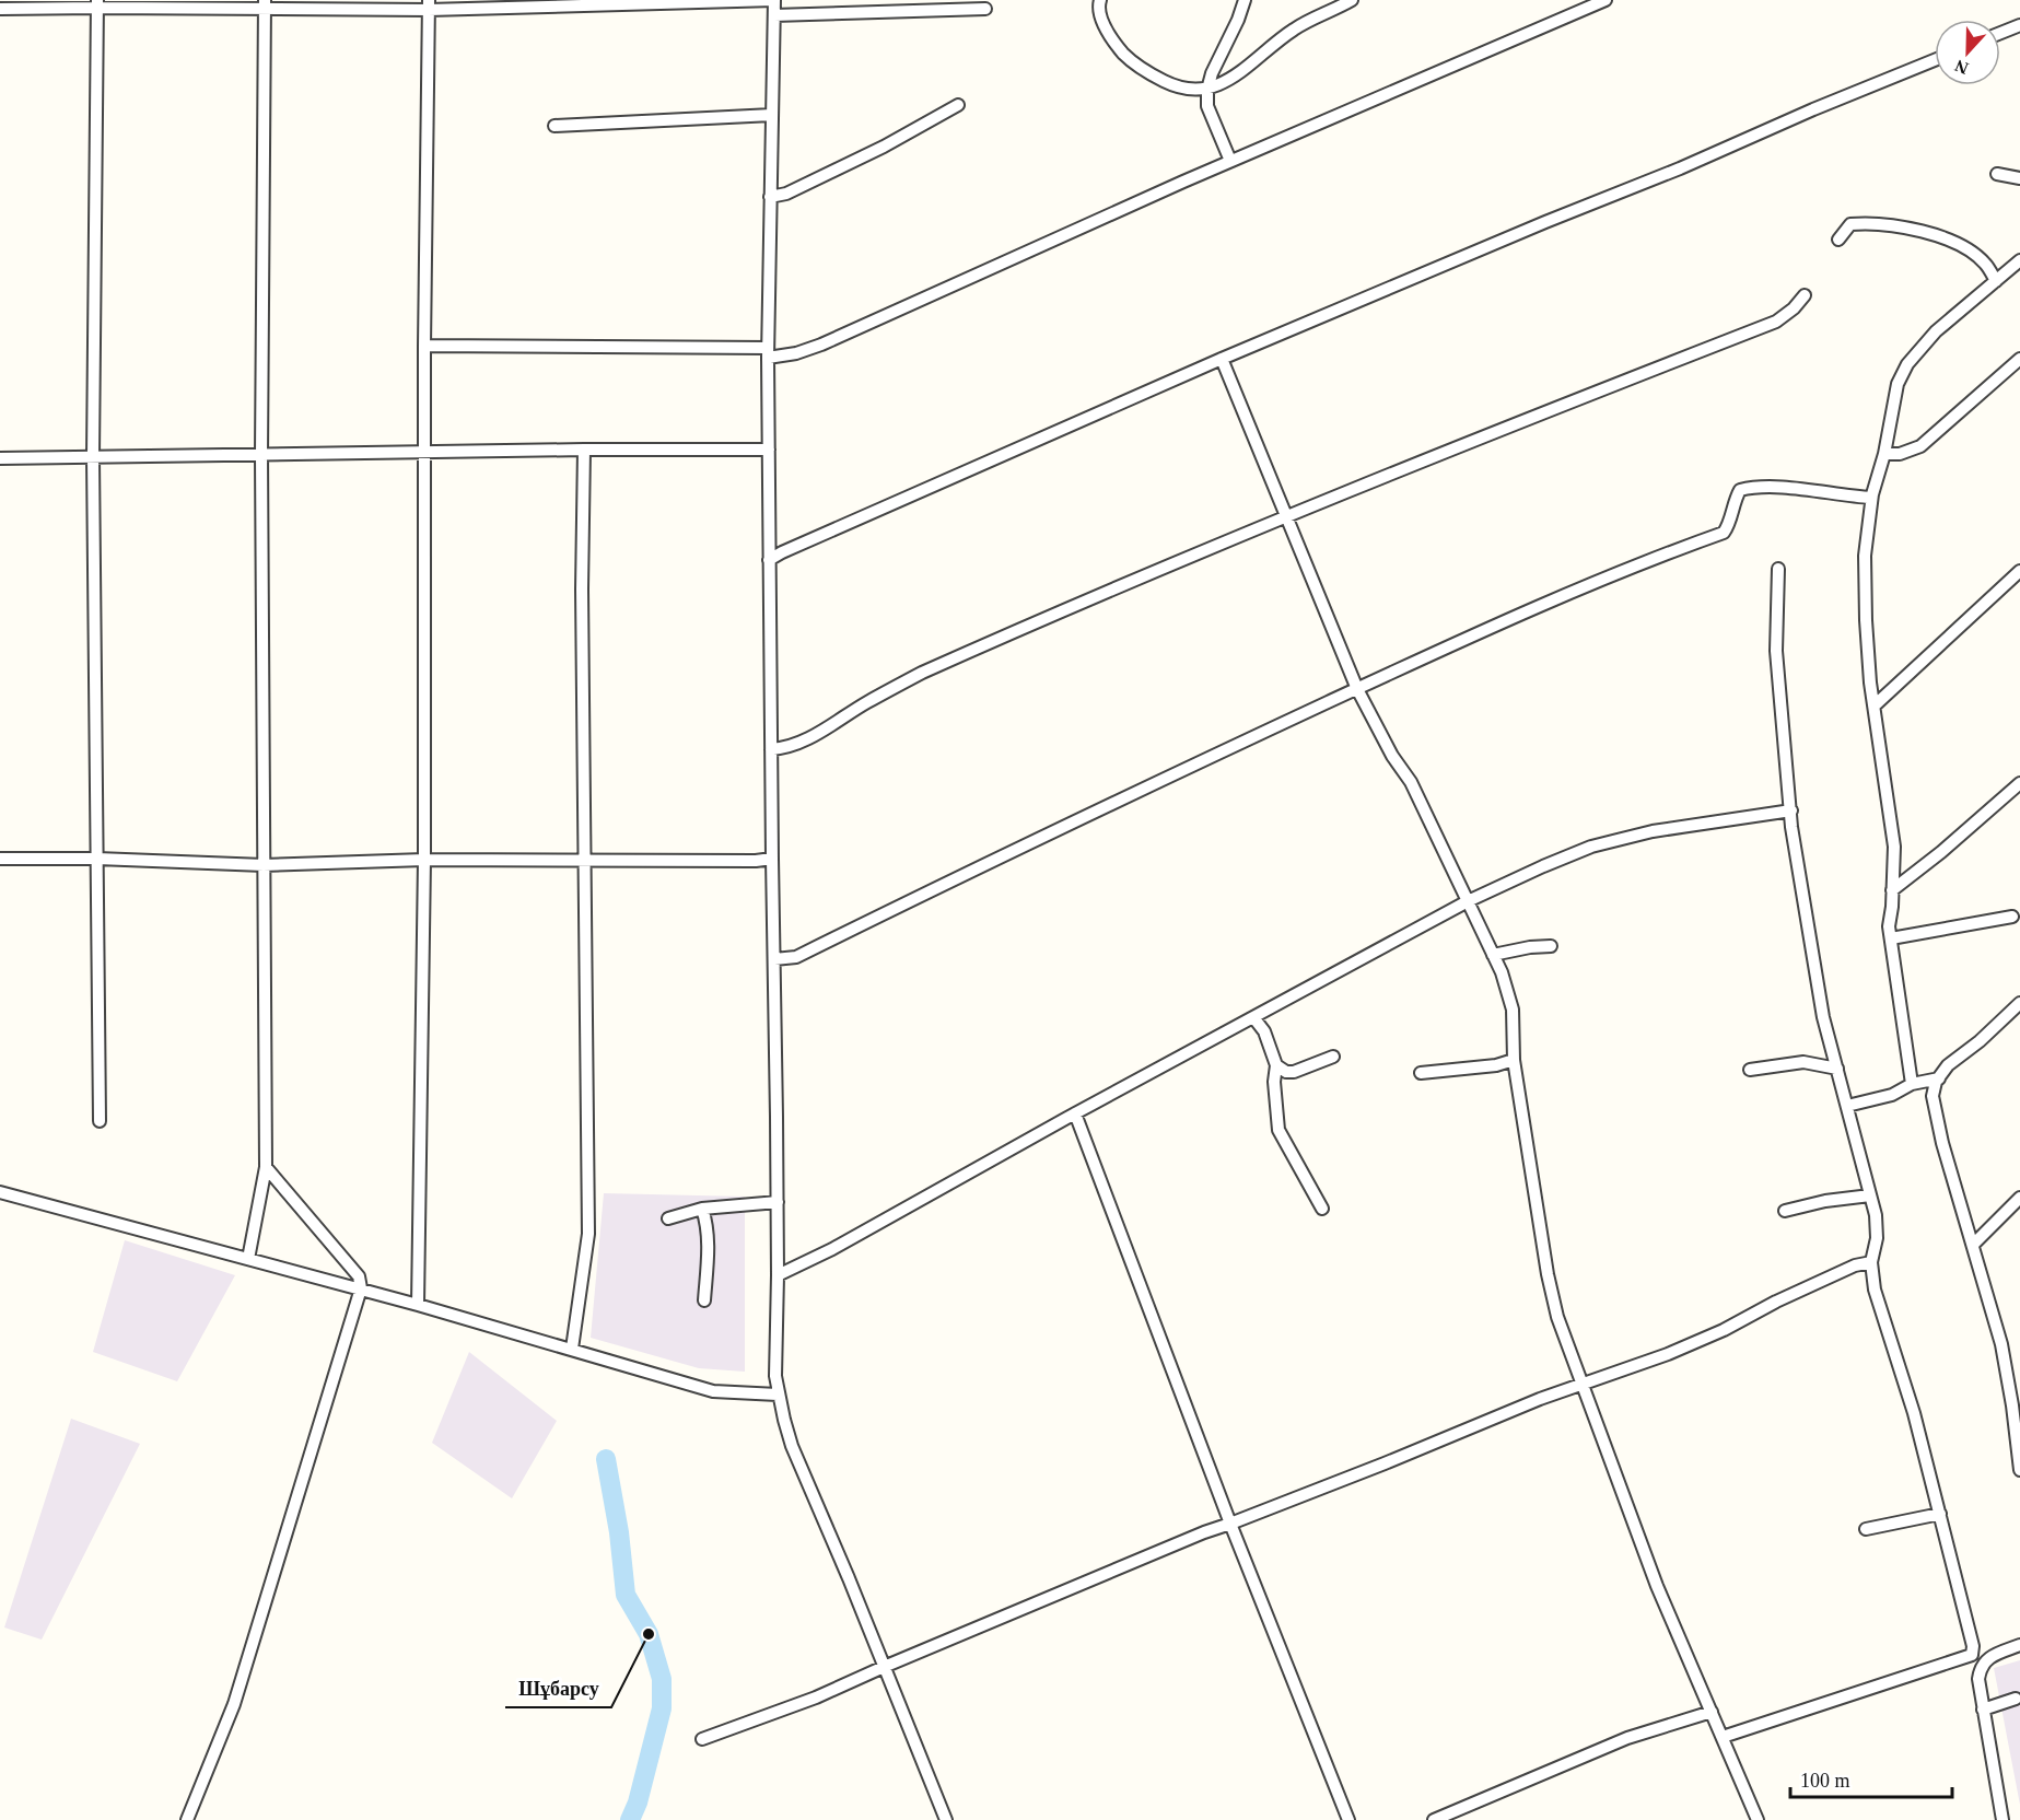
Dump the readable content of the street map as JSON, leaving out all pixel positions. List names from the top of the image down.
{
  "places": ["Шұбарсу"],
  "scale_bar": "100 m",
  "north": "bottom"
}
